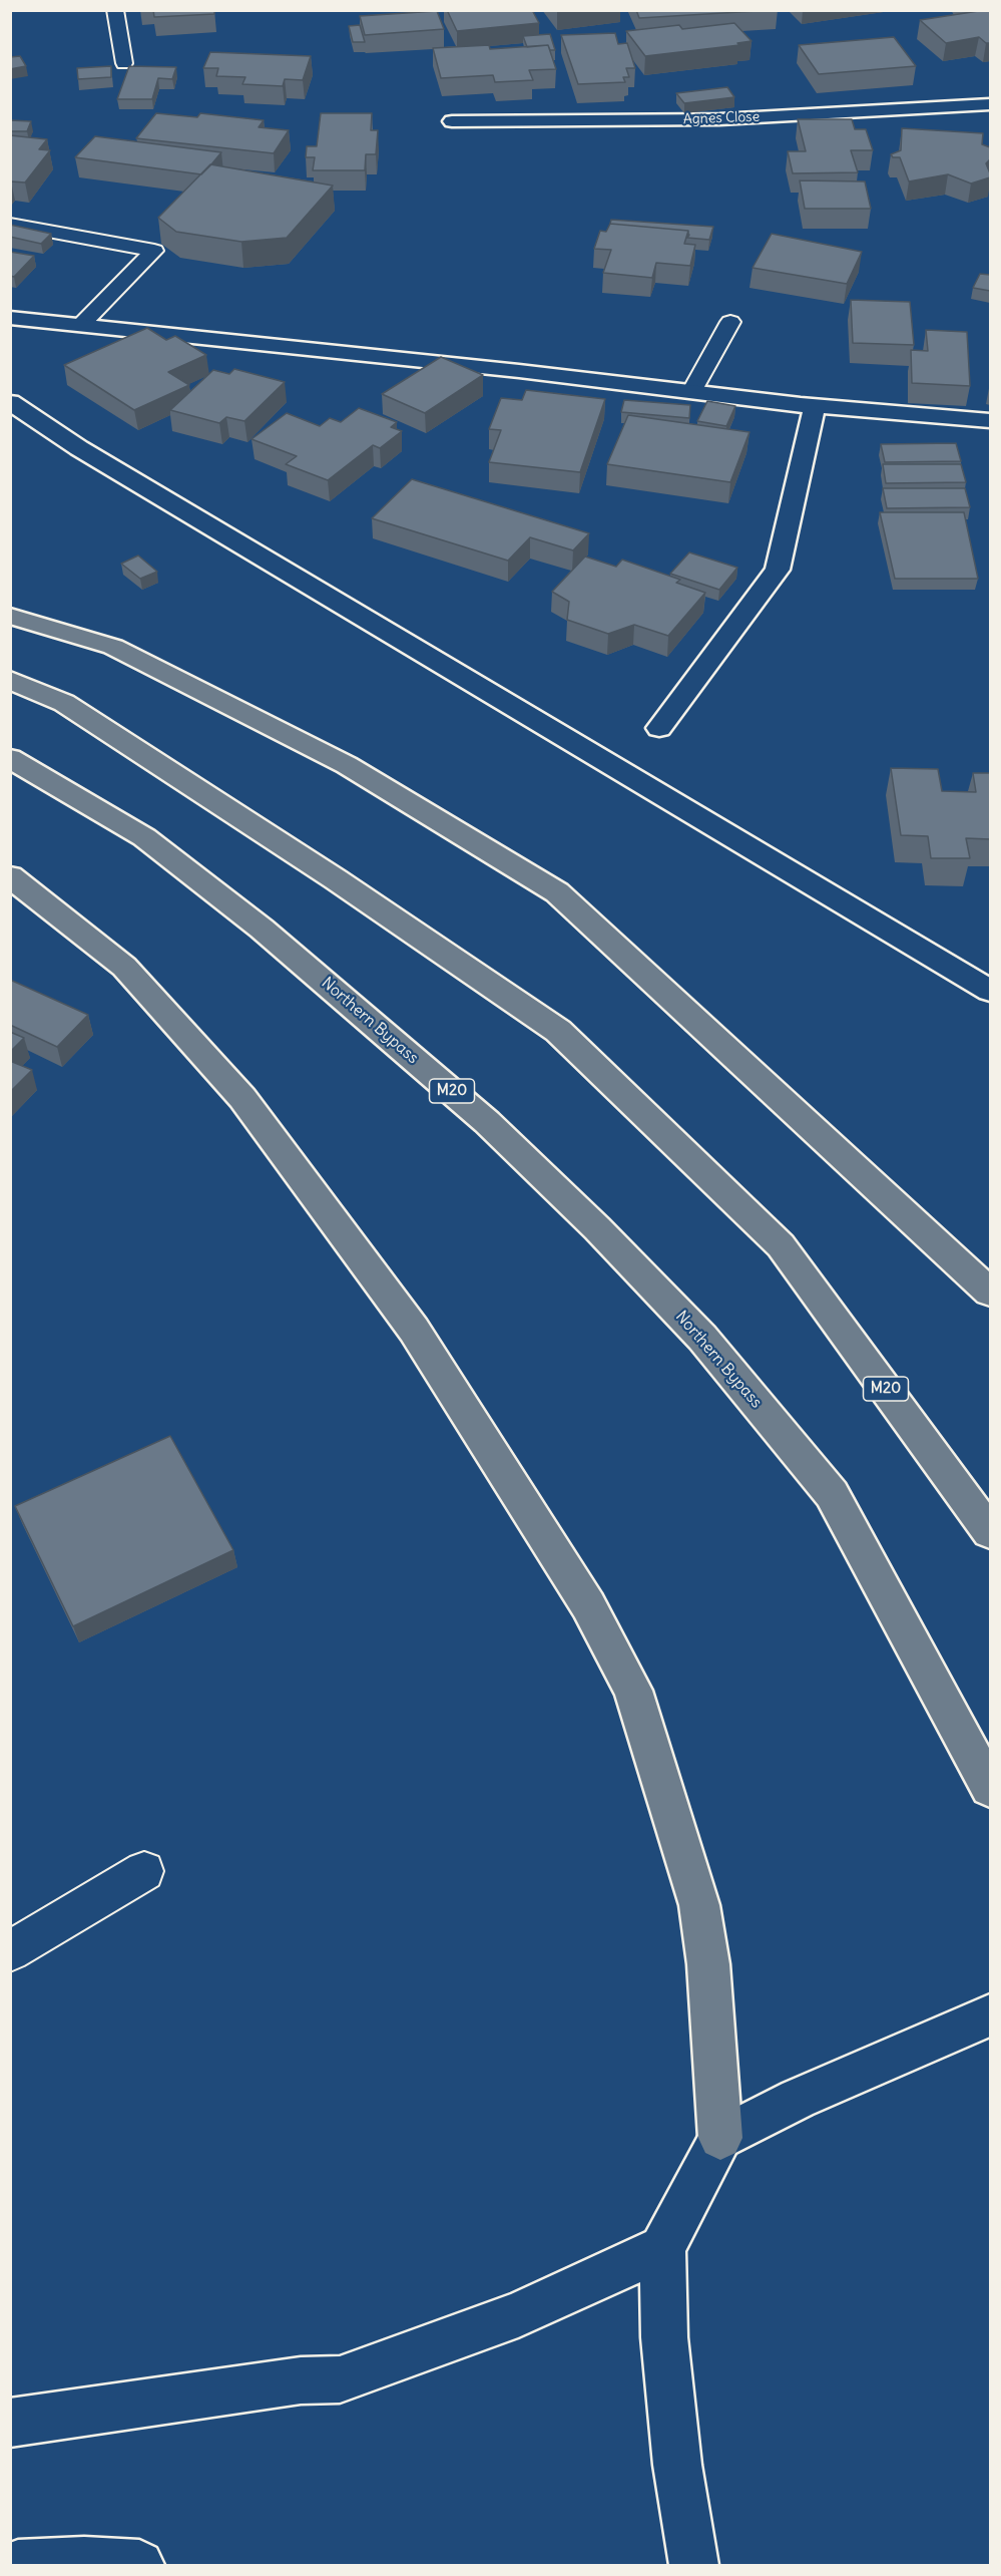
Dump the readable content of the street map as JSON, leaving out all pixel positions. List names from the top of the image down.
{
  "streets": {
    "highway": ["Northern Bypass", "M20"],
    "street": ["Agnes Close"]
  }
}
